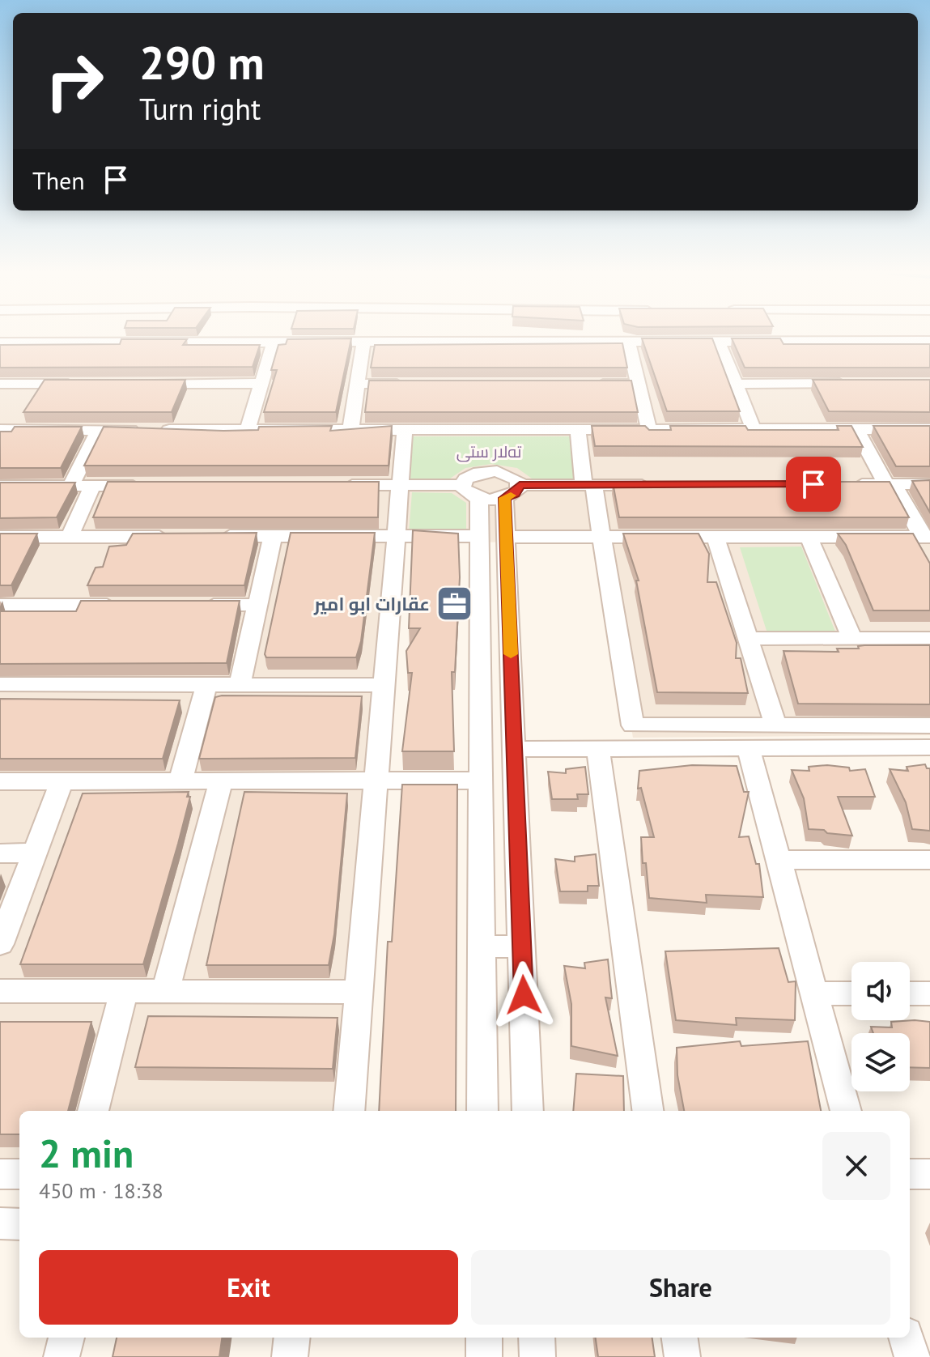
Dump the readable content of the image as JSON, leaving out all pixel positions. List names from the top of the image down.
{
  "districts": ["ته‌لار ستی"],
  "places": {
    "office": ["عقارات ابو امير"]
  },
  "page": {
    "turn": ["290 m", "Turn right"],
    "then": "Then",
    "heading": ["2 min", "450 m · 18:38"],
    "buttons": ["Exit", "Share"]
  }
}
